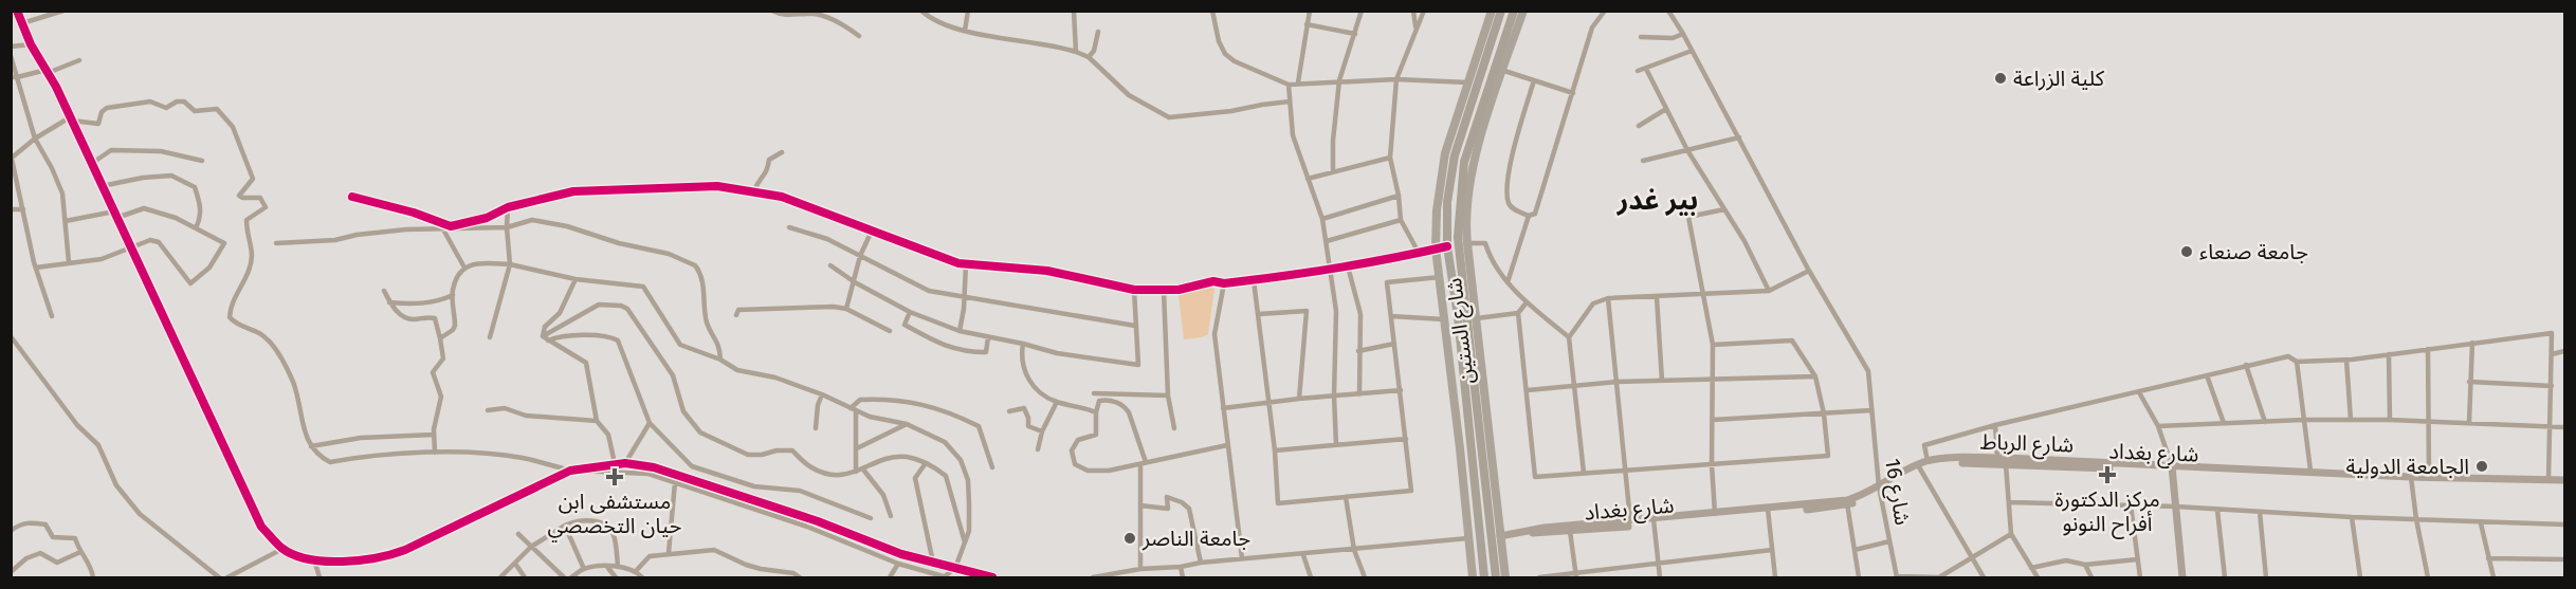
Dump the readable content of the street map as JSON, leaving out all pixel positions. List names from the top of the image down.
{
  "streets": {
    "highway": ["شارع الستين"],
    "street": ["شارع الرباط", "شارع بغداد", "شارع 16"]
  },
  "crossings": [
    ["شارع الرباط", "شارع بغداد"],
    ["شارع بغداد", "شارع 16"]
  ],
  "districts": ["بير غدر"],
  "places": {
    "other": [
      "كلية الزراعة",
      "جامعة صنعاء",
      "الجامعة الدولية",
      "جامعة الناصر"
    ],
    "health": ["مركز الدكتورة أفراح النونو", "مستشفى ابن حيان التخصصي"]
  }
}
